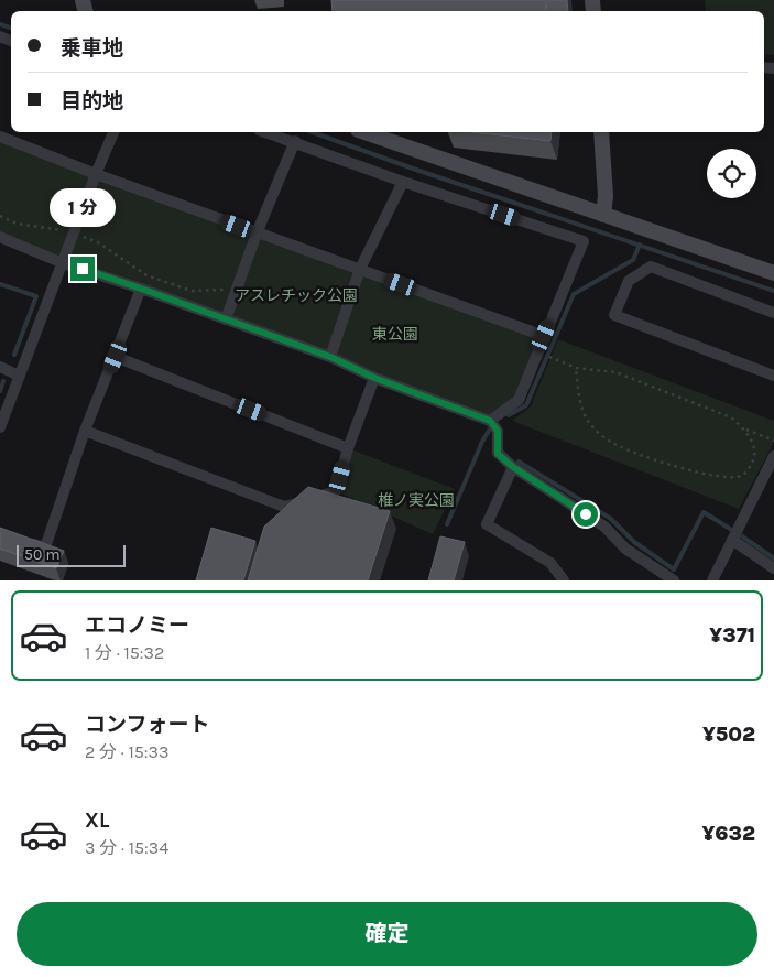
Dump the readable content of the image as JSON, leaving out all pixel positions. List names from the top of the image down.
{
  "parks": ["アスレチック公園", "東公園", "椎ノ実公園"],
  "scale_bar": "50 m",
  "page": {
    "banner": ["乗車地", "目的地"],
    "bubble": "1 分",
    "scale": "50 m",
    "list": [
      {
        "name": "エコノミー",
        "note": "1 分 · 15:32",
        "value": "¥371"
      },
      {
        "name": "コンフォート",
        "note": "2 分 · 15:33",
        "value": "¥502"
      },
      {
        "name": "XL",
        "note": "3 分 · 15:34",
        "value": "¥632"
      }
    ],
    "buttons": "確定"
  }
}
